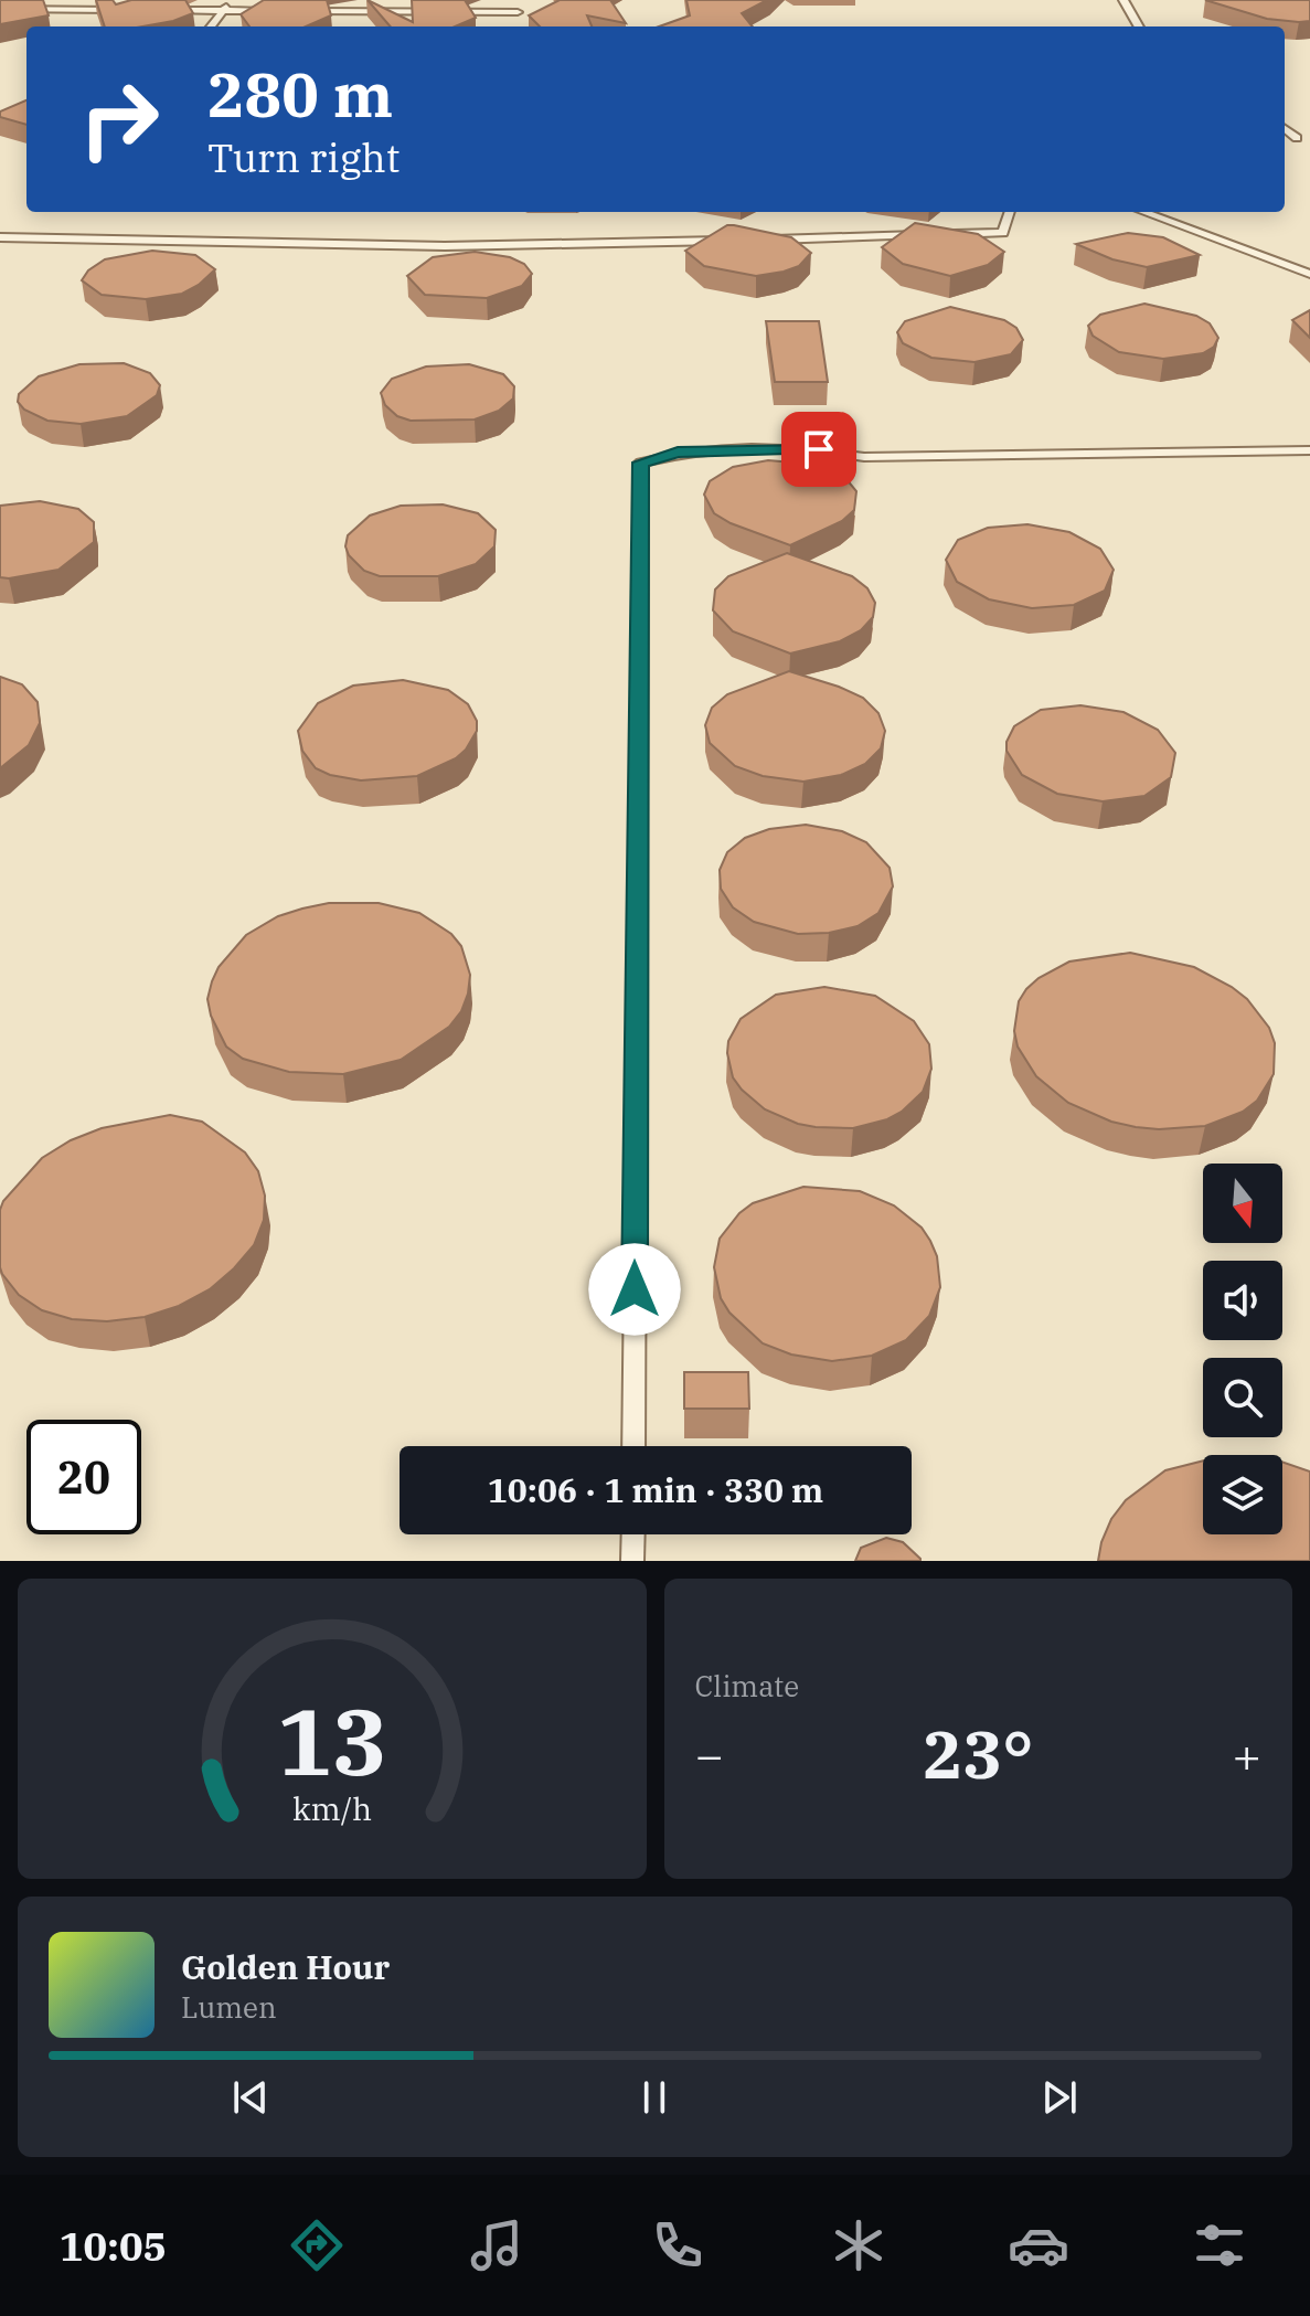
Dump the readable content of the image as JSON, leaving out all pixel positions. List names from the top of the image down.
{
  "north": "bottom",
  "page": {
    "turn": ["280 m", "Turn right"],
    "limit": "20",
    "trip": "10:06 · 1 min · 330 m",
    "tile": "Climate",
    "heat": ["−", "23°", "+"],
    "song": ["Golden Hour", "Lumen"],
    "tabs": "10:05",
    "gauge": ["13", "km/h"]
  }
}
